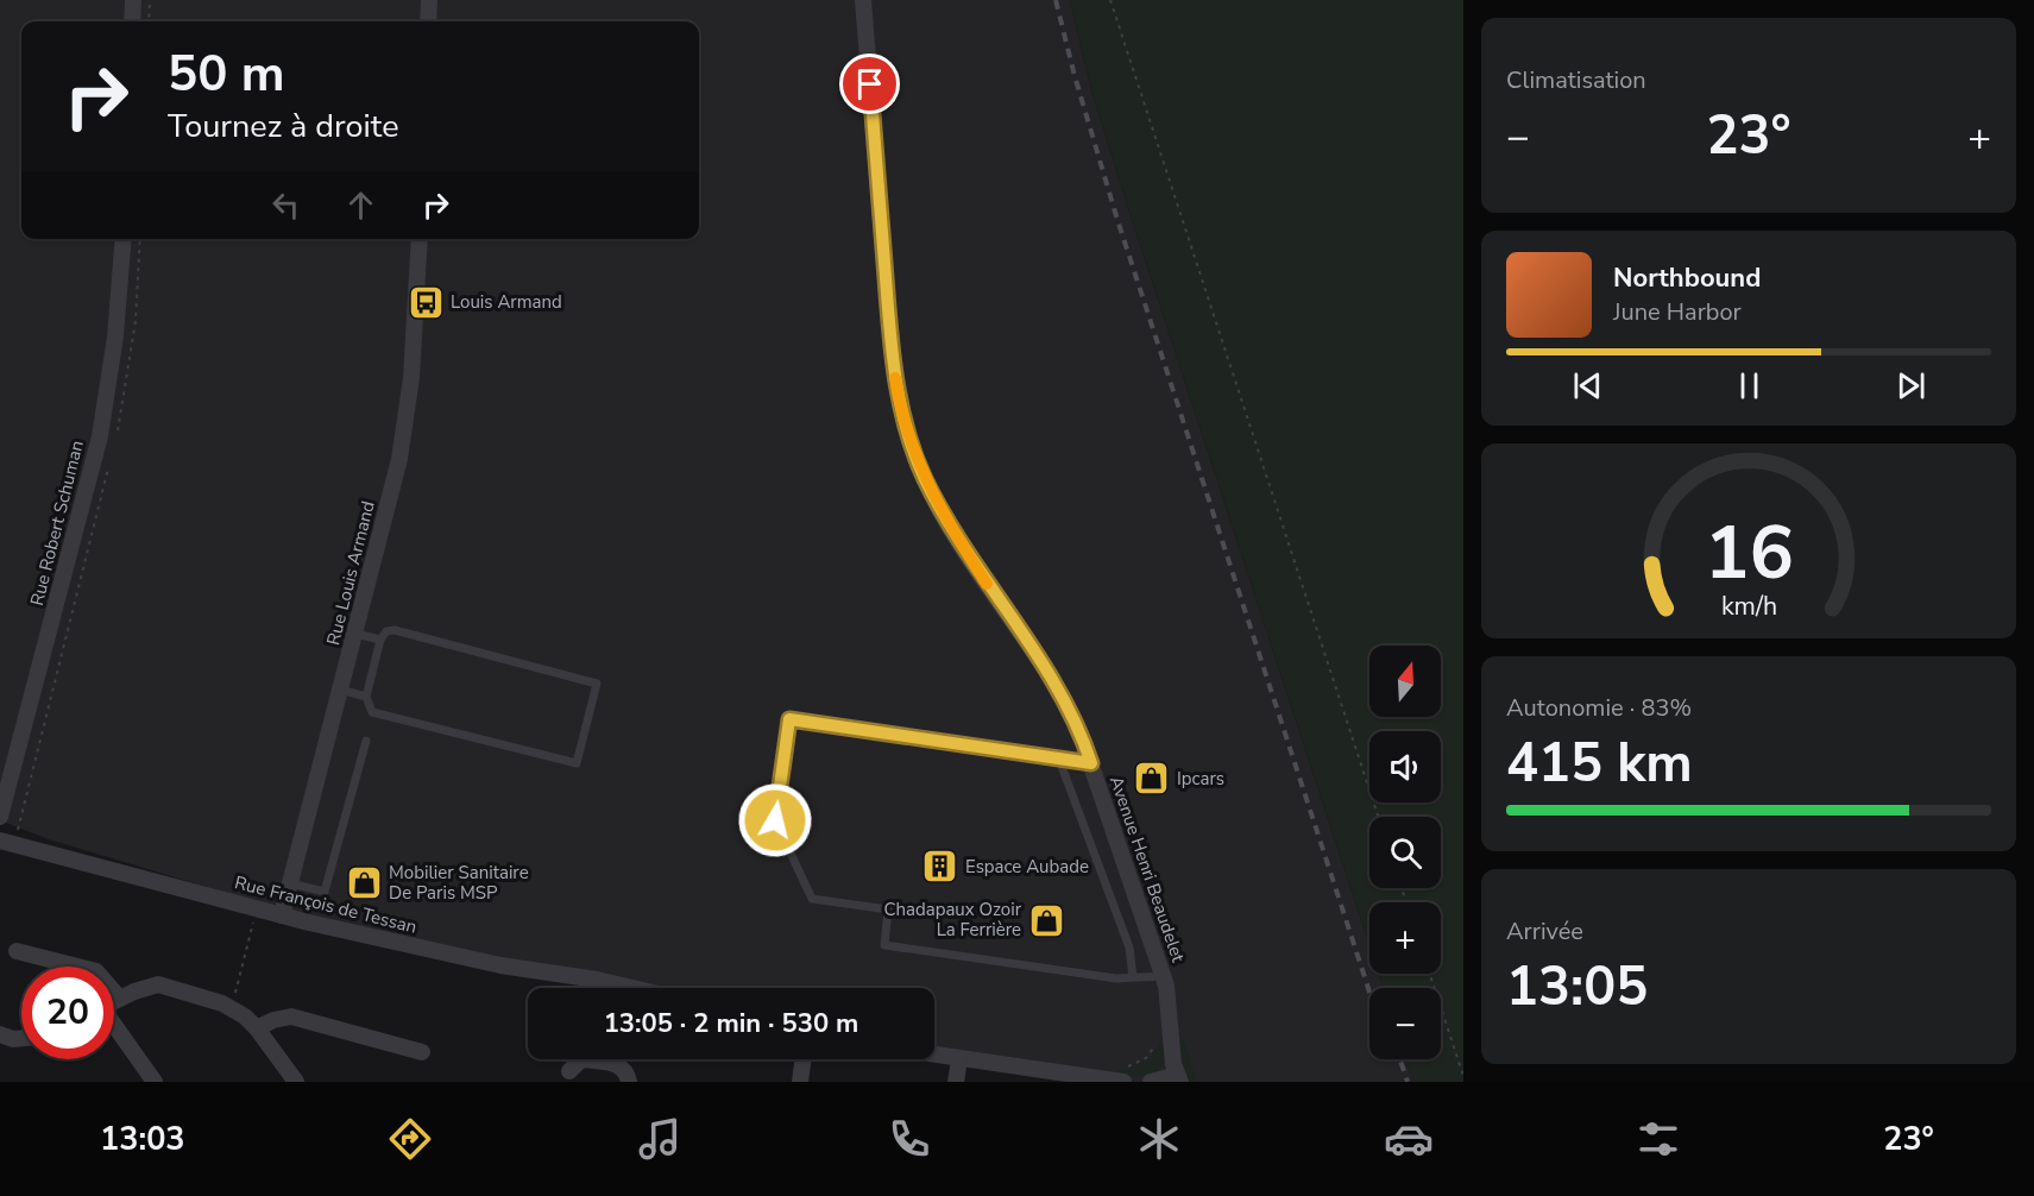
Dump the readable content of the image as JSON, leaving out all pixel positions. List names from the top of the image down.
{
  "streets": {
    "street": [
      "Rue Robert Schuman",
      "Rue Louis Armand",
      "Avenue Henri Beaudelet",
      "Rue François de Tessan"
    ]
  },
  "crossings": [
    ["Rue Louis Armand", "Rue François de Tessan"]
  ],
  "places": {
    "bus stop": ["Louis Armand"],
    "shop": ["Ipcars", "Mobilier Sanitaire De Paris MSP", "Chadapaux Ozoir La Ferrière"],
    "building": ["Espace Aubade"]
  },
  "north": "top",
  "page": {
    "tile": [
      "Climatisation",
      ["Autonomie · 83%", "415 km"],
      ["Arrivée", "13:05"]
    ],
    "turn": ["50 m", "Tournez à droite"],
    "heat": ["−", "23°", "+"],
    "song": ["Northbound", "June Harbor"],
    "map_buttons": ["+", "−"],
    "limit": "20",
    "trip": "13:05 · 2 min · 530 m",
    "tabs": ["13:03", "23°"],
    "gauge": ["16", "km/h"]
  }
}
